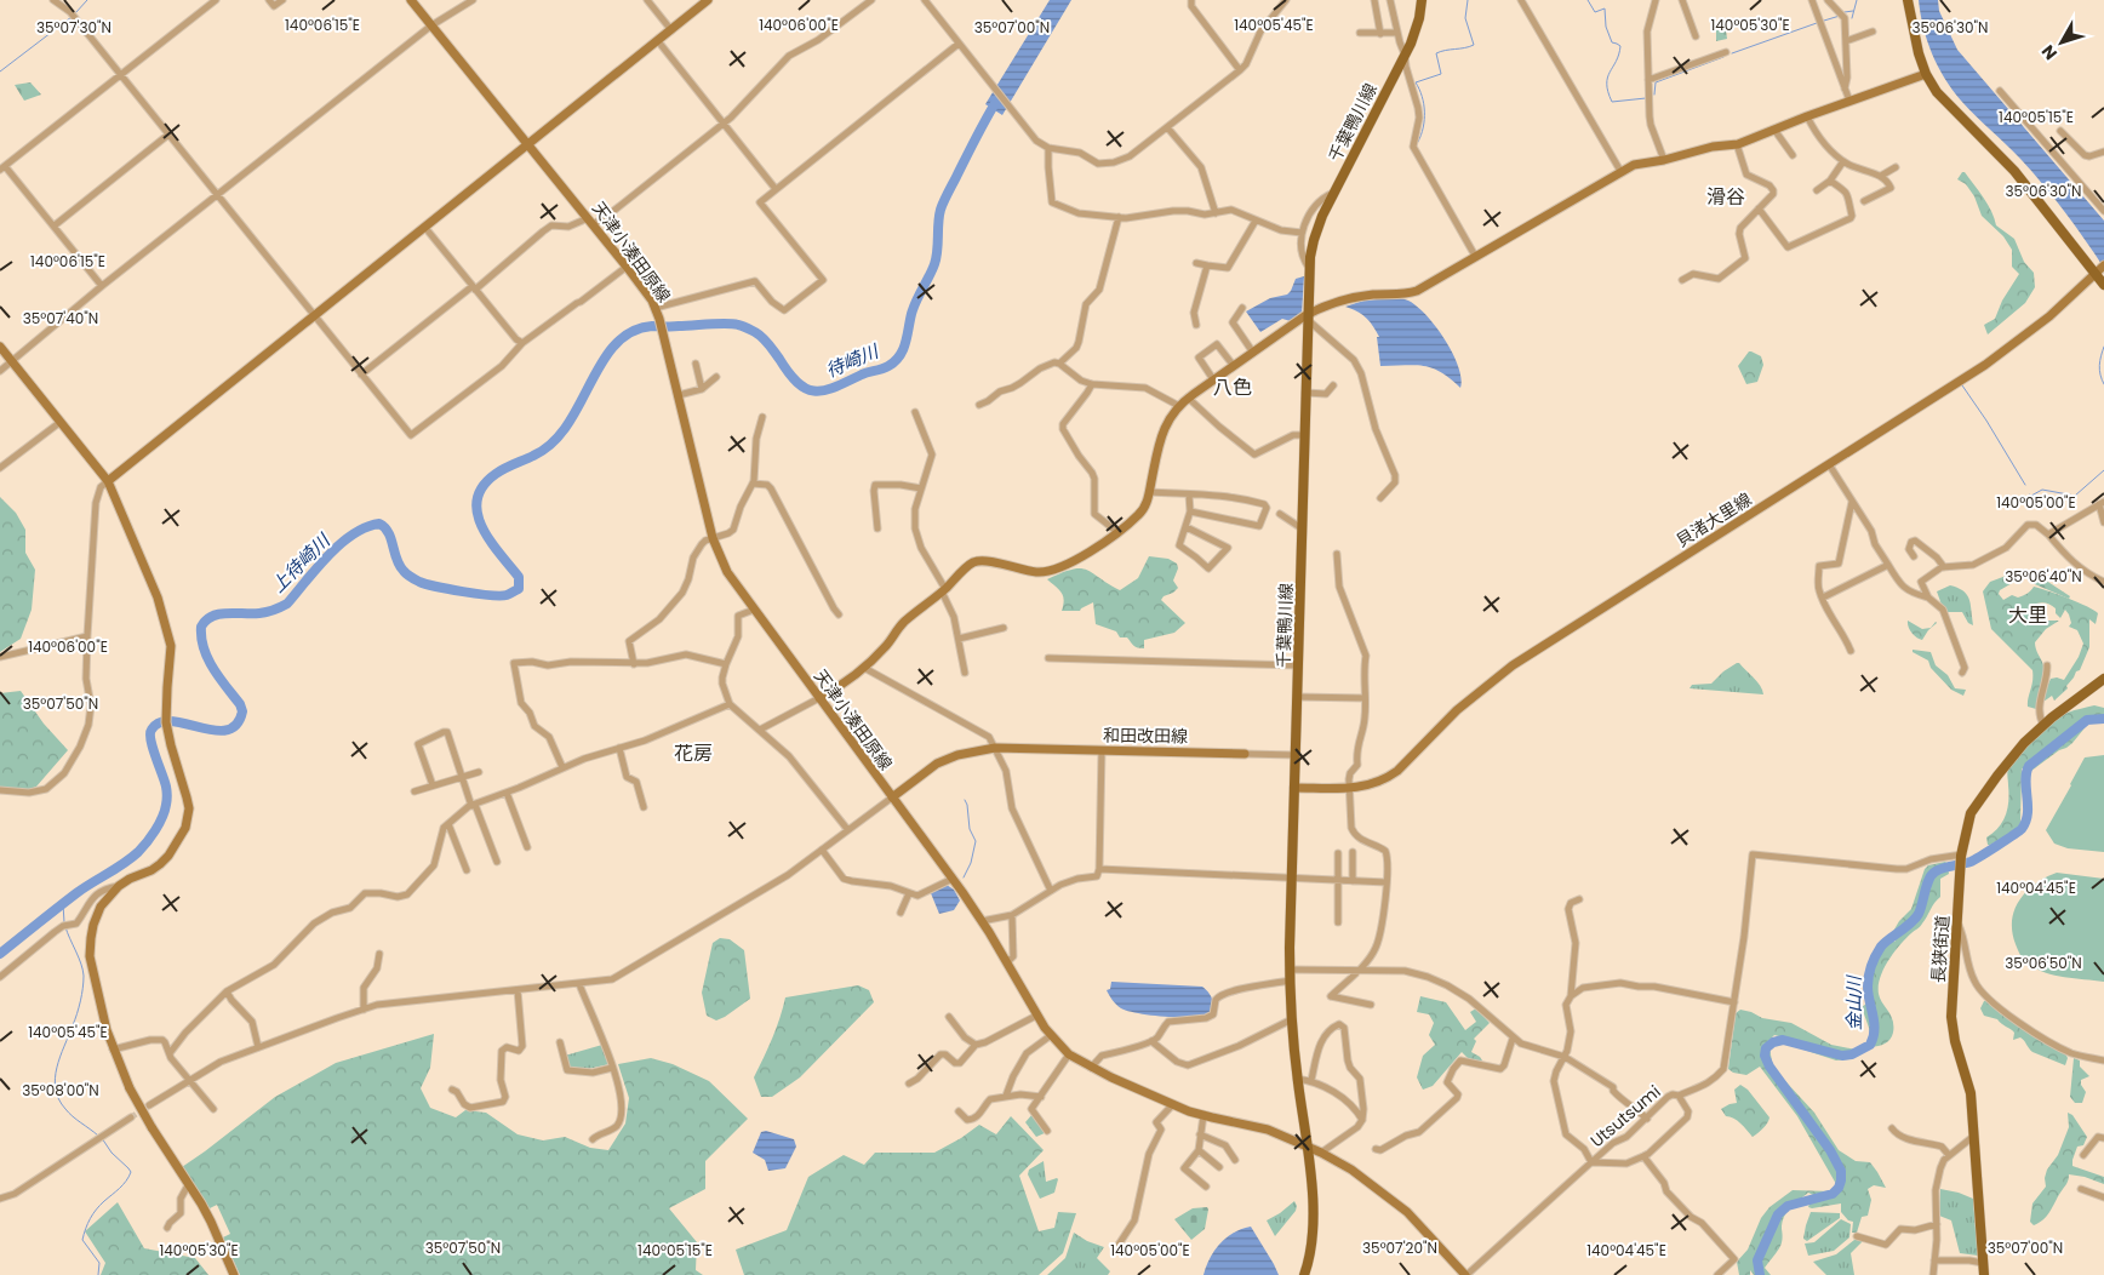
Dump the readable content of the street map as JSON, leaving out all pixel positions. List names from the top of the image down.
{
  "streets": {
    "main road": ["千葉鴨川線", "長狭街道"],
    "street": [
      "天津小湊田原線",
      "貝渚大里線",
      "和田改田線",
      "Utsutsumi"
    ]
  },
  "crossings": [
    ["千葉鴨川線", "天津小湊田原線"],
    ["千葉鴨川線", "貝渚大里線"],
    ["千葉鴨川線", "和田改田線"],
    ["天津小湊田原線", "和田改田線"],
    ["天津小湊田原線", "Utsutsumi"]
  ],
  "districts": [
    "滑谷",
    "八色",
    "大里",
    "花房"
  ],
  "water": ["待崎川", "上待崎川", "金山川"],
  "north": "bottom left",
  "coordinates": [
    "140°06'15\"E",
    "140°06'00\"E",
    "140°05'45\"E",
    "140°05'30\"E",
    "35°07'30\"N",
    "35°07'00\"N",
    "35°06'30\"N",
    "140°05'15\"E",
    "35°07'40\"N",
    "140°05'00\"E",
    "35°06'40\"N",
    "35°07'50\"N",
    "140°04'45\"E",
    "35°06'50\"N",
    "35°08'00\"N",
    "35°07'20\"N"
  ]
}
